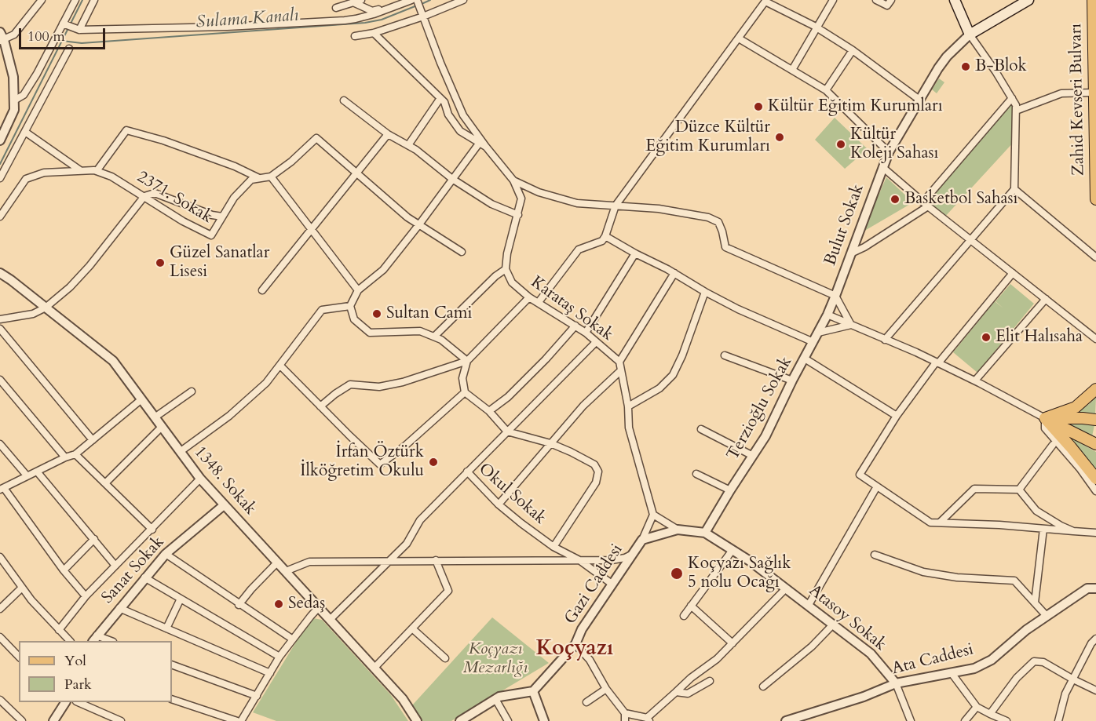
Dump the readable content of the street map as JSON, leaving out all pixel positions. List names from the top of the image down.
{
  "streets": {
    "main road": ["Zahid Kevseri Bulvarı", "Bulut Sokak"],
    "street": [
      "2371. Sokak",
      "Karataş Sokak",
      "Terzioğlu Sokak",
      "1348. Sokak",
      "Okul Sokak",
      "Sanat Sokak",
      "Gazi Caddesi",
      "Atasoy Sokak",
      "Ata Caddesi"
    ]
  },
  "crossings": [
    ["Bulut Sokak", "Terzioğlu Sokak"],
    ["Terzioğlu Sokak", "Gazi Caddesi"],
    ["Terzioğlu Sokak", "Atasoy Sokak"],
    ["1348. Sokak", "Okul Sokak"],
    ["1348. Sokak", "Sanat Sokak"],
    ["Okul Sokak", "Gazi Caddesi"],
    ["Gazi Caddesi", "Atasoy Sokak"],
    ["Atasoy Sokak", "Ata Caddesi"]
  ],
  "districts": ["Koçyazı"],
  "water": ["Sulama Kanalı"],
  "parks": ["Koçyazı Mezarlığı"],
  "places": [
    "B-Blok",
    "Kültür Eğitim Kurumları",
    "Düzce Kültür Eğitim Kurumları",
    "Kültür Koleji Sahası",
    "Basketbol Sahası",
    "Güzel Sanatlar Lisesi",
    "Sultan Cami",
    "Elit Halısaha",
    "İrfan Öztürk İlköğretim Okulu",
    "Koçyazı Sağlık 5 nolu Ocağı",
    "Sedaş"
  ],
  "legend": ["Yol", "Park"],
  "scale_bar": "100 m"
}
